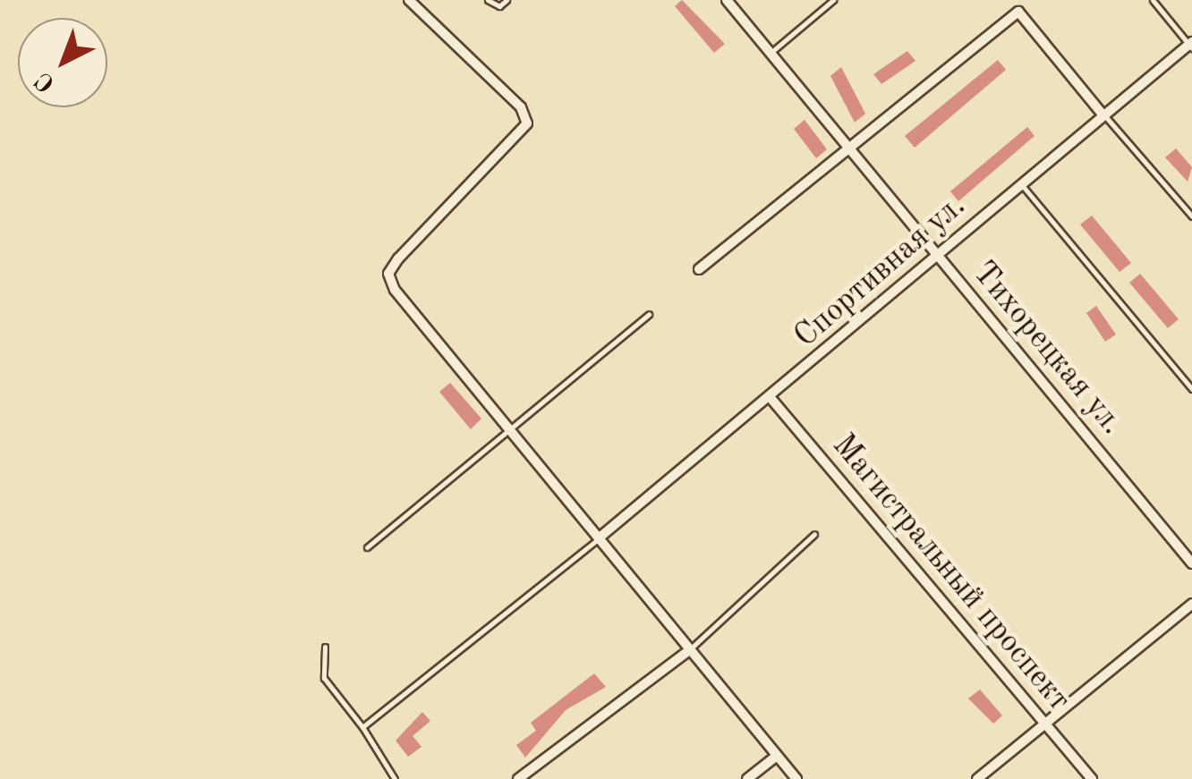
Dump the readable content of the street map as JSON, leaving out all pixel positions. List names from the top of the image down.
{
  "streets": {
    "street": ["Спортивная ул.", "Тихорецкая ул.", "Магистральный проспект"]
  },
  "crossings": [
    ["Спортивная ул.", "Тихорецкая ул."],
    ["Спортивная ул.", "Магистральный проспект"]
  ],
  "north": "bottom left"
}
